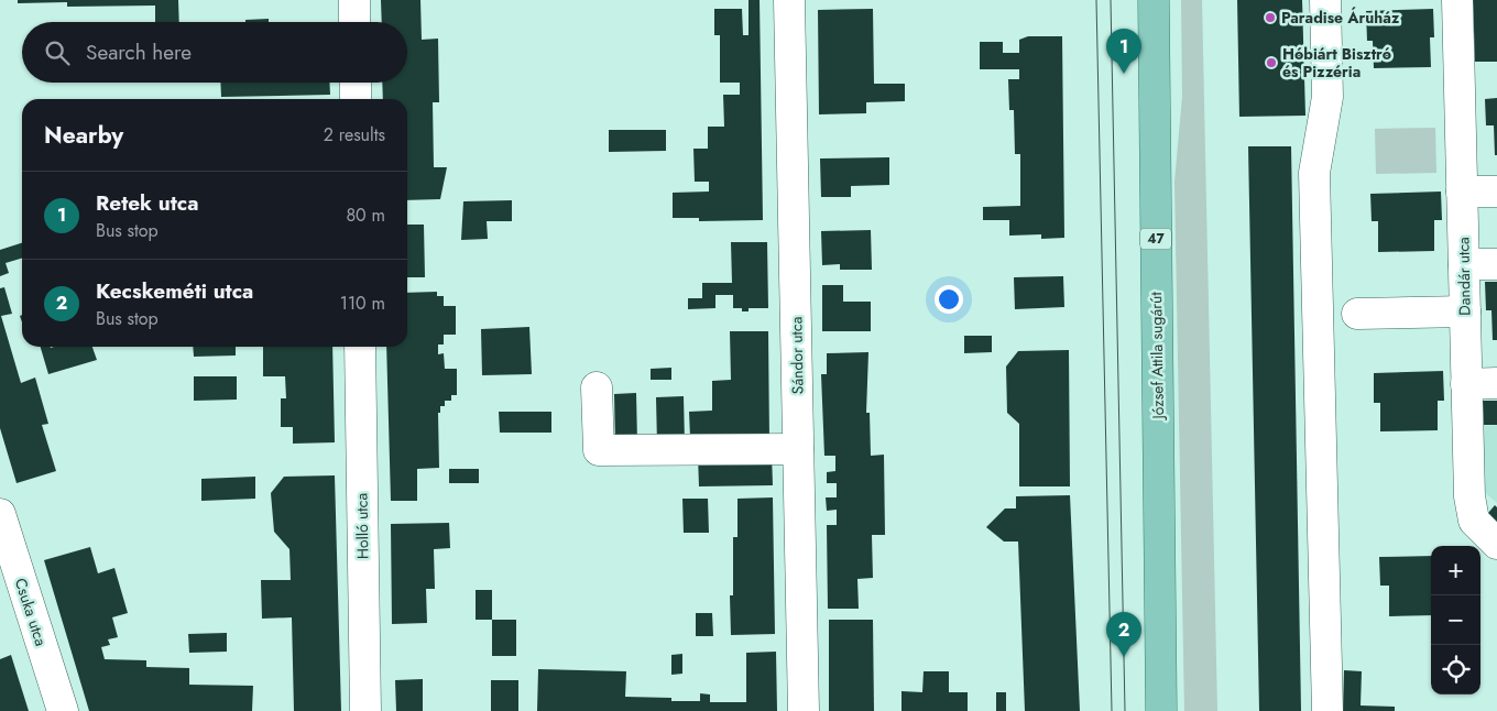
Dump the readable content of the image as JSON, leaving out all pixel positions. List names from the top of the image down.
{
  "streets": {
    "main road": ["47", "József Attila sugárút"],
    "street": [
      "Dandár utca",
      "Sándor utca",
      "Holló utca",
      "Csuka utca"
    ]
  },
  "places": ["Paradise Áruház", "Hóbiárt Bisztró és Pizzéria"],
  "page": {
    "search": "Search here",
    "pins": ["1", "2"],
    "heading": ["Nearby", "2 results"],
    "list": [
      {
        "mark": "1",
        "name": "Retek utca",
        "note": "Bus stop",
        "value": "80 m"
      },
      {
        "mark": "2",
        "name": "Kecskeméti utca",
        "note": "Bus stop",
        "value": "110 m"
      }
    ],
    "map_buttons": ["+", "−"]
  }
}
